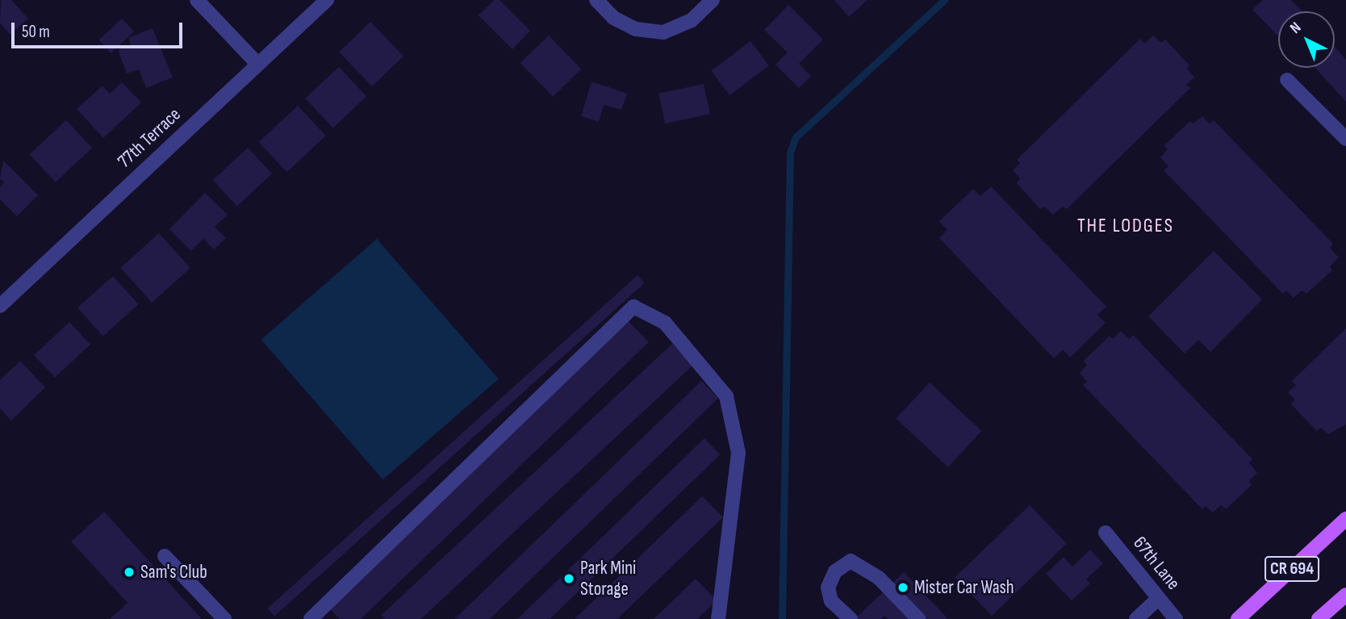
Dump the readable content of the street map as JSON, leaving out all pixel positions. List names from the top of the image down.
{
  "streets": {
    "main road": ["CR 694"],
    "street": ["77th Terrace", "67th Lane"]
  },
  "districts": ["THE LODGES"],
  "places": ["Sam's Club", "Park Mini Storage", "Mister Car Wash"],
  "scale_bar": "50 m",
  "north": "top left"
}
